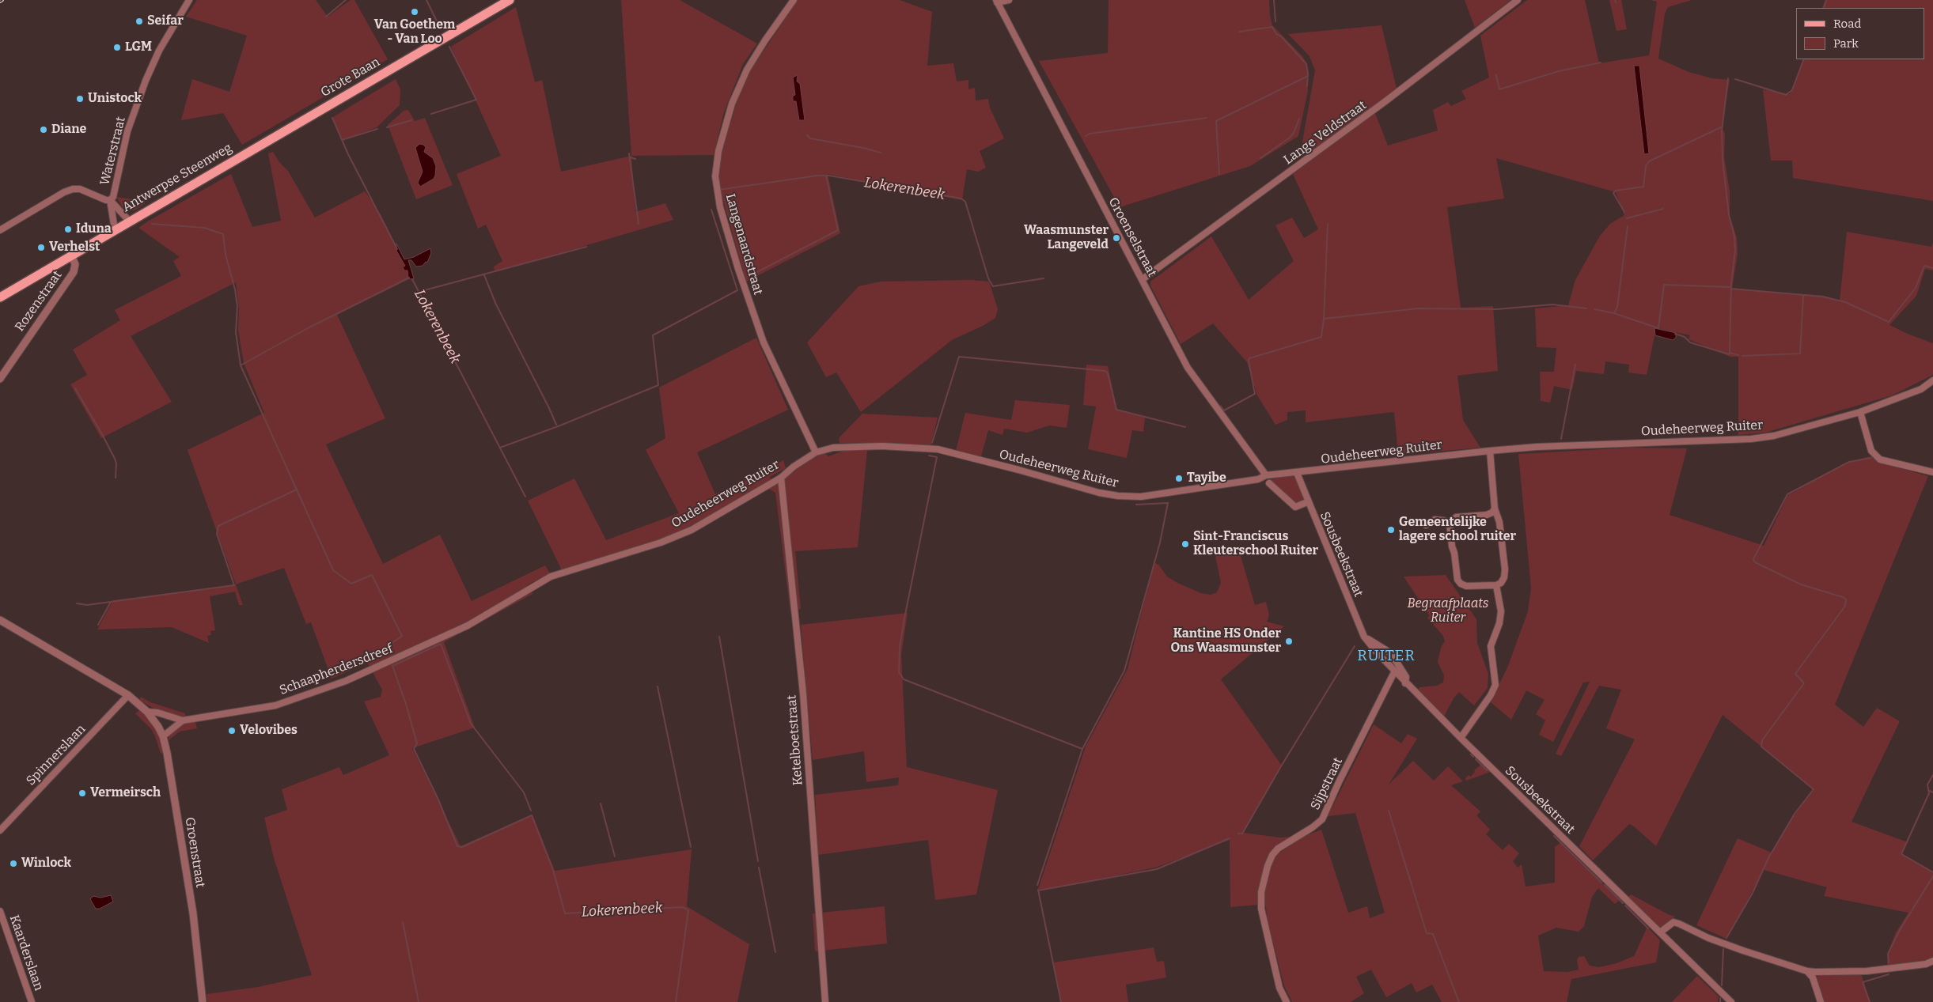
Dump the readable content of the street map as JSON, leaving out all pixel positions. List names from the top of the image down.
{
  "streets": {
    "main road": ["Grote Baan", "Antwerpse Steenweg"],
    "street": [
      "Lange Veldstraat",
      "Waterstraat",
      "Groenselstraat",
      "Langenaardstraat",
      "Rozenstraat",
      "Oudeheerweg Ruiter",
      "Sousbeekstraat",
      "Schaapherdersdreef",
      "Ketelboetstraat",
      "Spinnerslaan",
      "Sijpstraat",
      "Groenstraat",
      "Kaarderslaan"
    ]
  },
  "crossings": [
    ["Grote Baan", "Antwerpse Steenweg"],
    ["Lange Veldstraat", "Groenselstraat"],
    ["Antwerpse Steenweg", "Rozenstraat"],
    ["Groenselstraat", "Oudeheerweg Ruiter"],
    ["Langenaardstraat", "Oudeheerweg Ruiter"],
    ["Oudeheerweg Ruiter", "Sousbeekstraat"],
    ["Oudeheerweg Ruiter", "Schaapherdersdreef"],
    ["Oudeheerweg Ruiter", "Ketelboetstraat"],
    ["Sousbeekstraat", "Sijpstraat"],
    ["Schaapherdersdreef", "Groenstraat"],
    ["Spinnerslaan", "Groenstraat"]
  ],
  "districts": ["RUITER"],
  "water": ["Lokerenbeek"],
  "parks": ["Begraafplaats Ruiter"],
  "places": [
    "Van Goethem - Van Loo",
    "Seifar",
    "LGM",
    "Unistock",
    "Diane",
    "Iduna",
    "Waasmunster Langeveld",
    "Verhelst",
    "Tayibe",
    "Gemeentelijke lagere school ruiter",
    "Sint-Franciscus Kleuterschool Ruiter",
    "Kantine HS Onder Ons Waasmunster",
    "Velovibes",
    "Vermeirsch",
    "Winlock"
  ],
  "legend": ["Road", "Park"]
}
